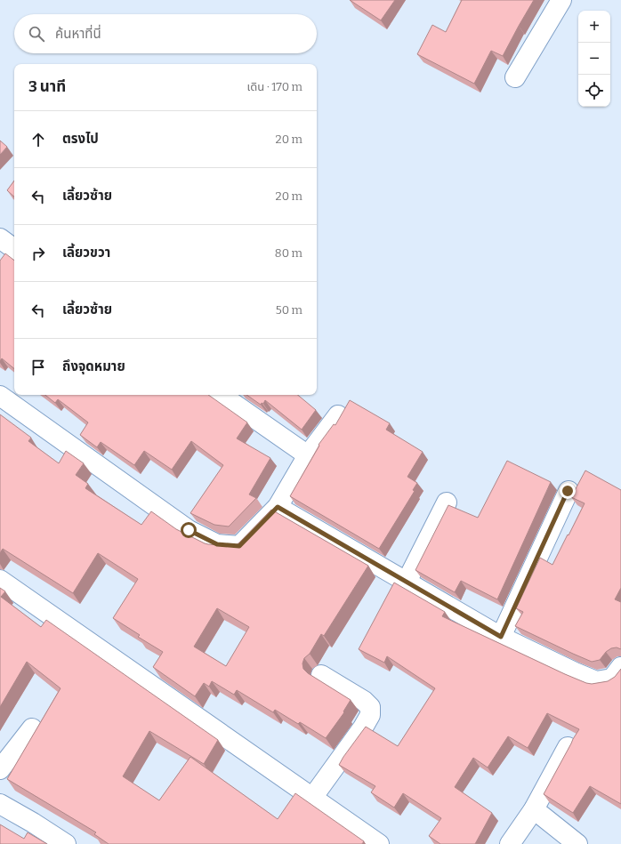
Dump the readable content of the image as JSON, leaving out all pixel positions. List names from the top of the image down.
{
  "page": {
    "map_buttons": ["+", "−"],
    "search": "ค้นหาที่นี่",
    "heading": ["3 นาที", "เดิน · 170 m"],
    "list": [
      ["ตรงไป", "20 m"],
      ["เลี้ยวซ้าย", "20 m"],
      ["เลี้ยวขวา", "80 m"],
      ["เลี้ยวซ้าย", "50 m"],
      "ถึงจุดหมาย"
    ]
  }
}
